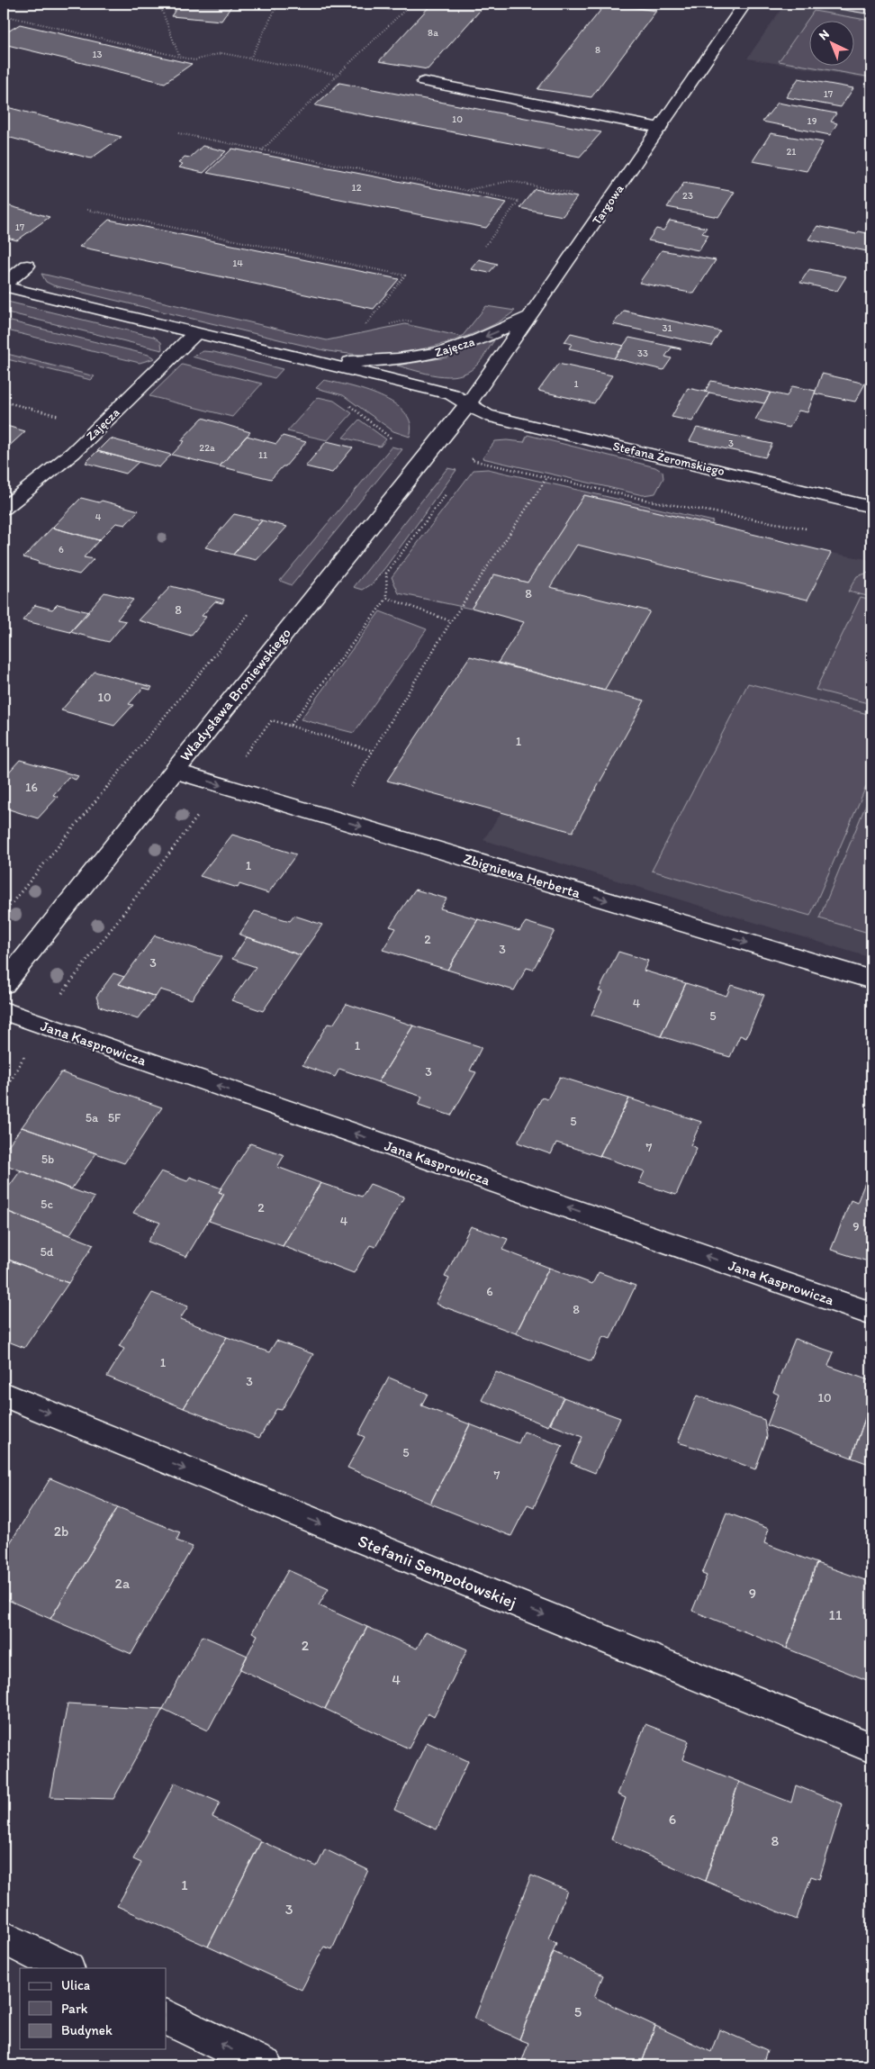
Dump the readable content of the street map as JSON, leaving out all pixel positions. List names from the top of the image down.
{
  "streets": {
    "street": [
      "Targowa",
      "Zajęcza",
      "Stefana Żeromskiego",
      "Władysława Broniewskiego",
      "Zbigniewa Herberta",
      "Jana Kasprowicza",
      "Stefanii Sempołowskiej"
    ]
  },
  "crossings": [
    ["Targowa", "Zajęcza"],
    ["Targowa", "Stefana Żeromskiego"],
    ["Targowa", "Władysława Broniewskiego"],
    ["Zajęcza", "Stefana Żeromskiego"],
    ["Zajęcza", "Władysława Broniewskiego"],
    ["Stefana Żeromskiego", "Władysława Broniewskiego"],
    ["Władysława Broniewskiego", "Zbigniewa Herberta"]
  ],
  "one_way": ["Zbigniewa Herberta", "Jana Kasprowicza", "Stefanii Sempołowskiej"],
  "house_numbers": [
    "8a",
    "8",
    "13",
    "17",
    "10",
    "19",
    "21",
    "12",
    "23",
    "17",
    "14",
    "31",
    "33",
    "1",
    "3",
    "22a",
    "11",
    "4",
    "6",
    "8",
    "8",
    "10",
    "1",
    "16",
    "1",
    "2",
    "3",
    "3",
    "4",
    "5",
    "1",
    "3",
    "5a",
    "5F",
    "5",
    "7",
    "5b",
    "5c",
    "2",
    "4",
    "9",
    "5d",
    "6",
    "8",
    "1",
    "3",
    "10",
    "5",
    "7",
    "2b",
    "2a",
    "9",
    "11",
    "2",
    "4",
    "6",
    "8",
    "1",
    "3",
    "5"
  ],
  "legend": ["Ulica", "Park", "Budynek"],
  "north": "top left"
}
